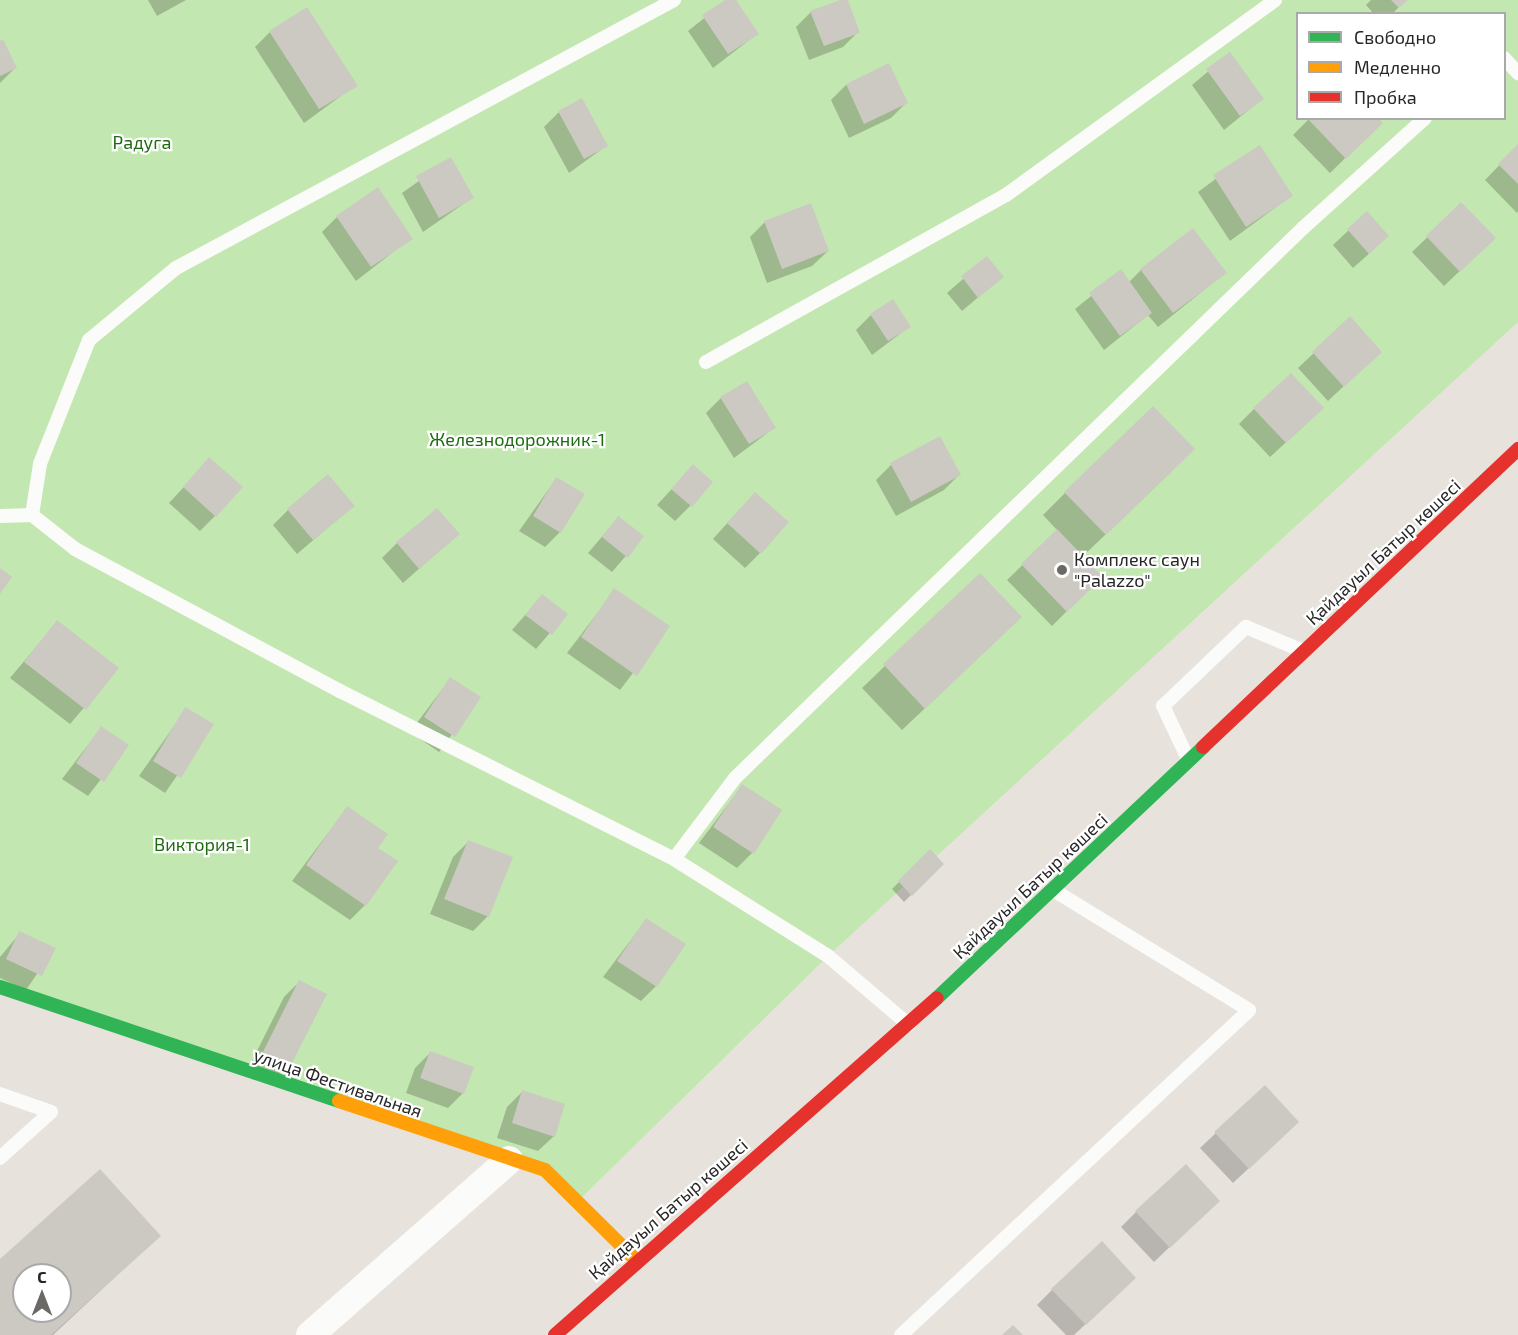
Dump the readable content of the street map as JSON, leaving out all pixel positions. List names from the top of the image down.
{
  "streets": {
    "street": ["Қайдауыл Батыр көшесі", "улица Фестивальная"]
  },
  "crossings": [
    ["Қайдауыл Батыр көшесі", "улица Фестивальная"]
  ],
  "parks": ["Радуга", "Железнодорожник-1", "Виктория-1"],
  "places": ["Комплекс саун \"Palazzo\""],
  "legend": ["Свободно", "Медленно", "Пробка"],
  "north": "top"
}
